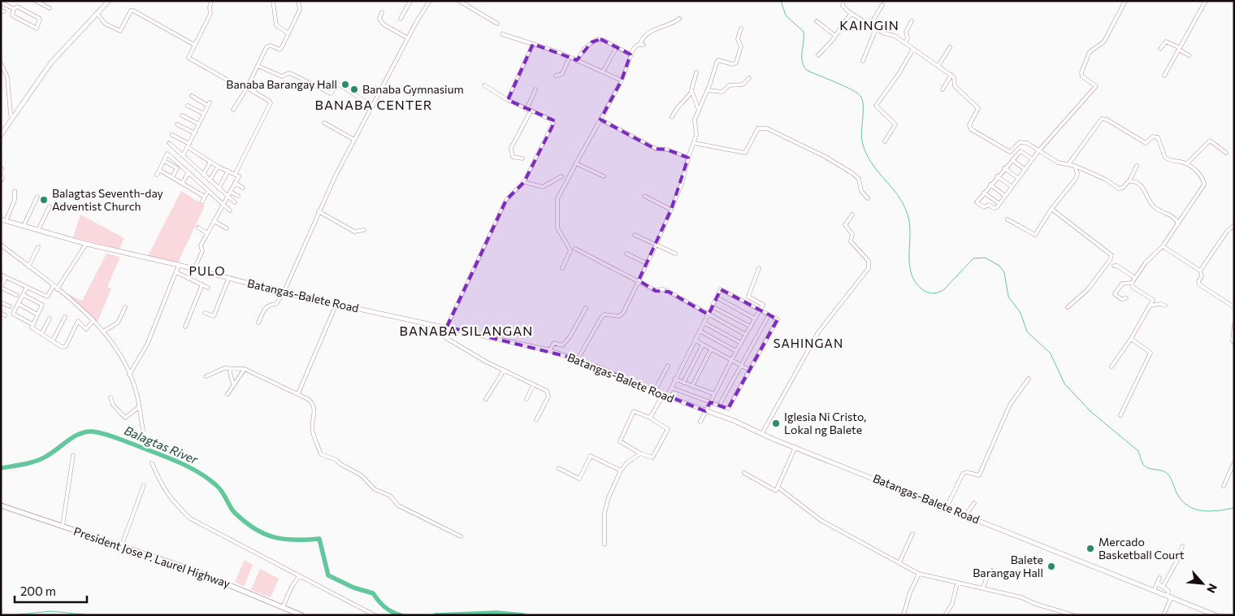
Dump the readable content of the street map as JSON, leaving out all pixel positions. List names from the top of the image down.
{
  "streets": {
    "highway": ["President Jose P. Laurel Highway"],
    "main road": ["Batangas-Balete Road"]
  },
  "districts": [
    "KAINGIN",
    "BANABA CENTER",
    "PULO",
    "BANABA SILANGAN",
    "SAHINGAN"
  ],
  "water": ["Balagtas River"],
  "places": [
    "Banaba Barangay Hall",
    "Banaba Gymnasium",
    "Balagtas Seventh-day Adventist Church",
    "Iglesia Ni Cristo, Lokal ng Balete",
    "Mercado Basketball Court",
    "Balete Barangay Hall"
  ],
  "scale_bar": "200 m",
  "north": "bottom right"
}
